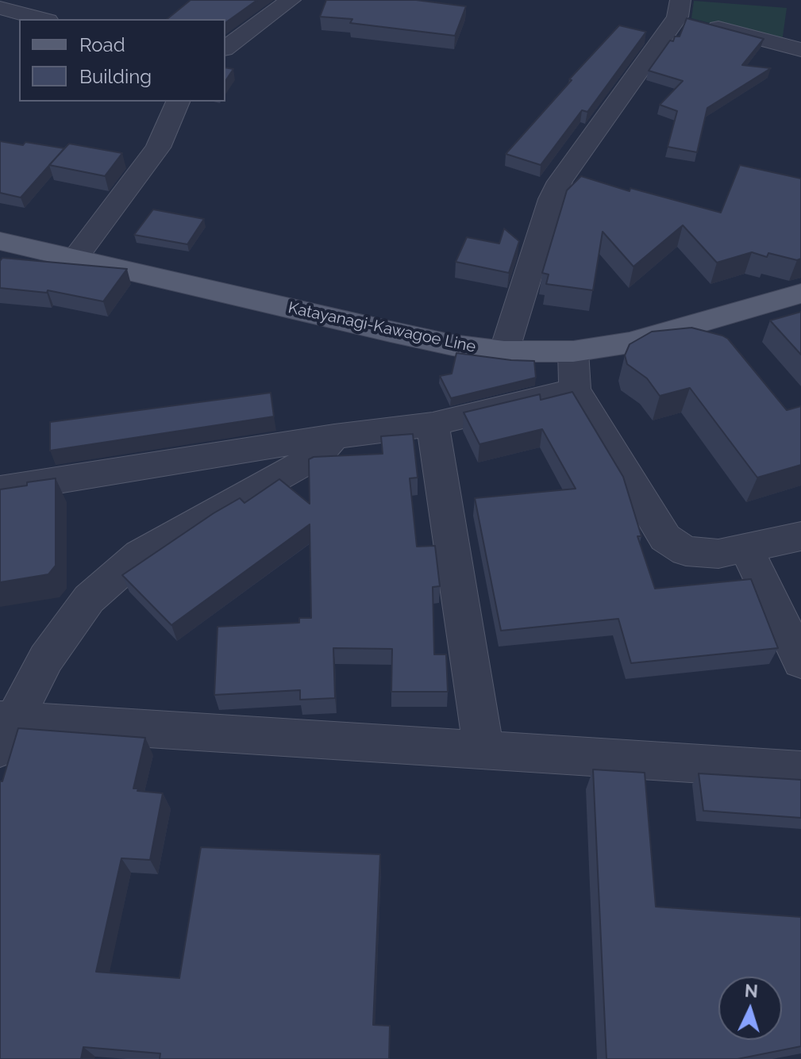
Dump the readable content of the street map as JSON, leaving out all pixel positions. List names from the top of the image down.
{
  "streets": {
    "main road": ["Katayanagi-Kawagoe Line"]
  },
  "legend": ["Road", "Building"],
  "north": "top"
}
